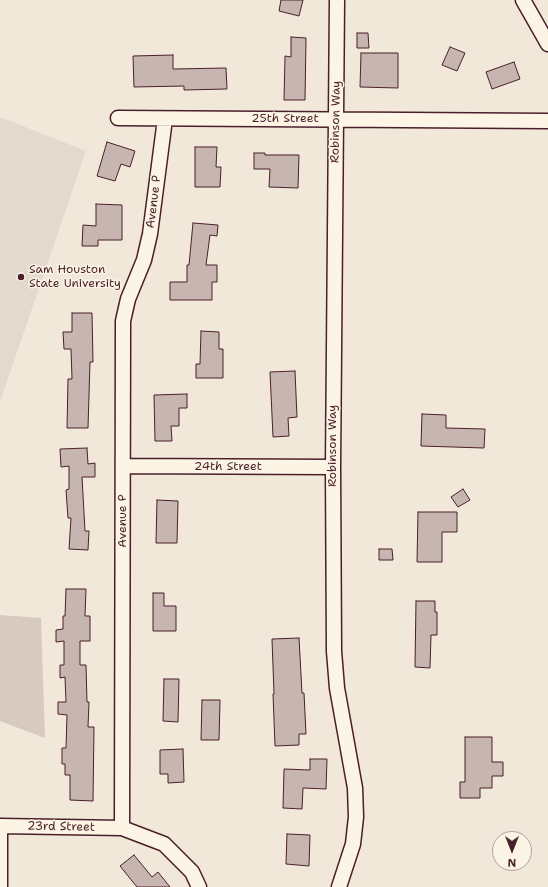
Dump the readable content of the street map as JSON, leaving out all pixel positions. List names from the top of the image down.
{
  "streets": {
    "street": [
      "25th Street",
      "Robinson Way",
      "Avenue P",
      "24th Street",
      "23rd Street"
    ]
  },
  "crossings": [
    ["25th Street", "Robinson Way"],
    ["25th Street", "Avenue P"],
    ["Robinson Way", "24th Street"],
    ["Avenue P", "24th Street"],
    ["Avenue P", "23rd Street"]
  ],
  "places": ["Sam Houston State University"],
  "north": "bottom"
}
